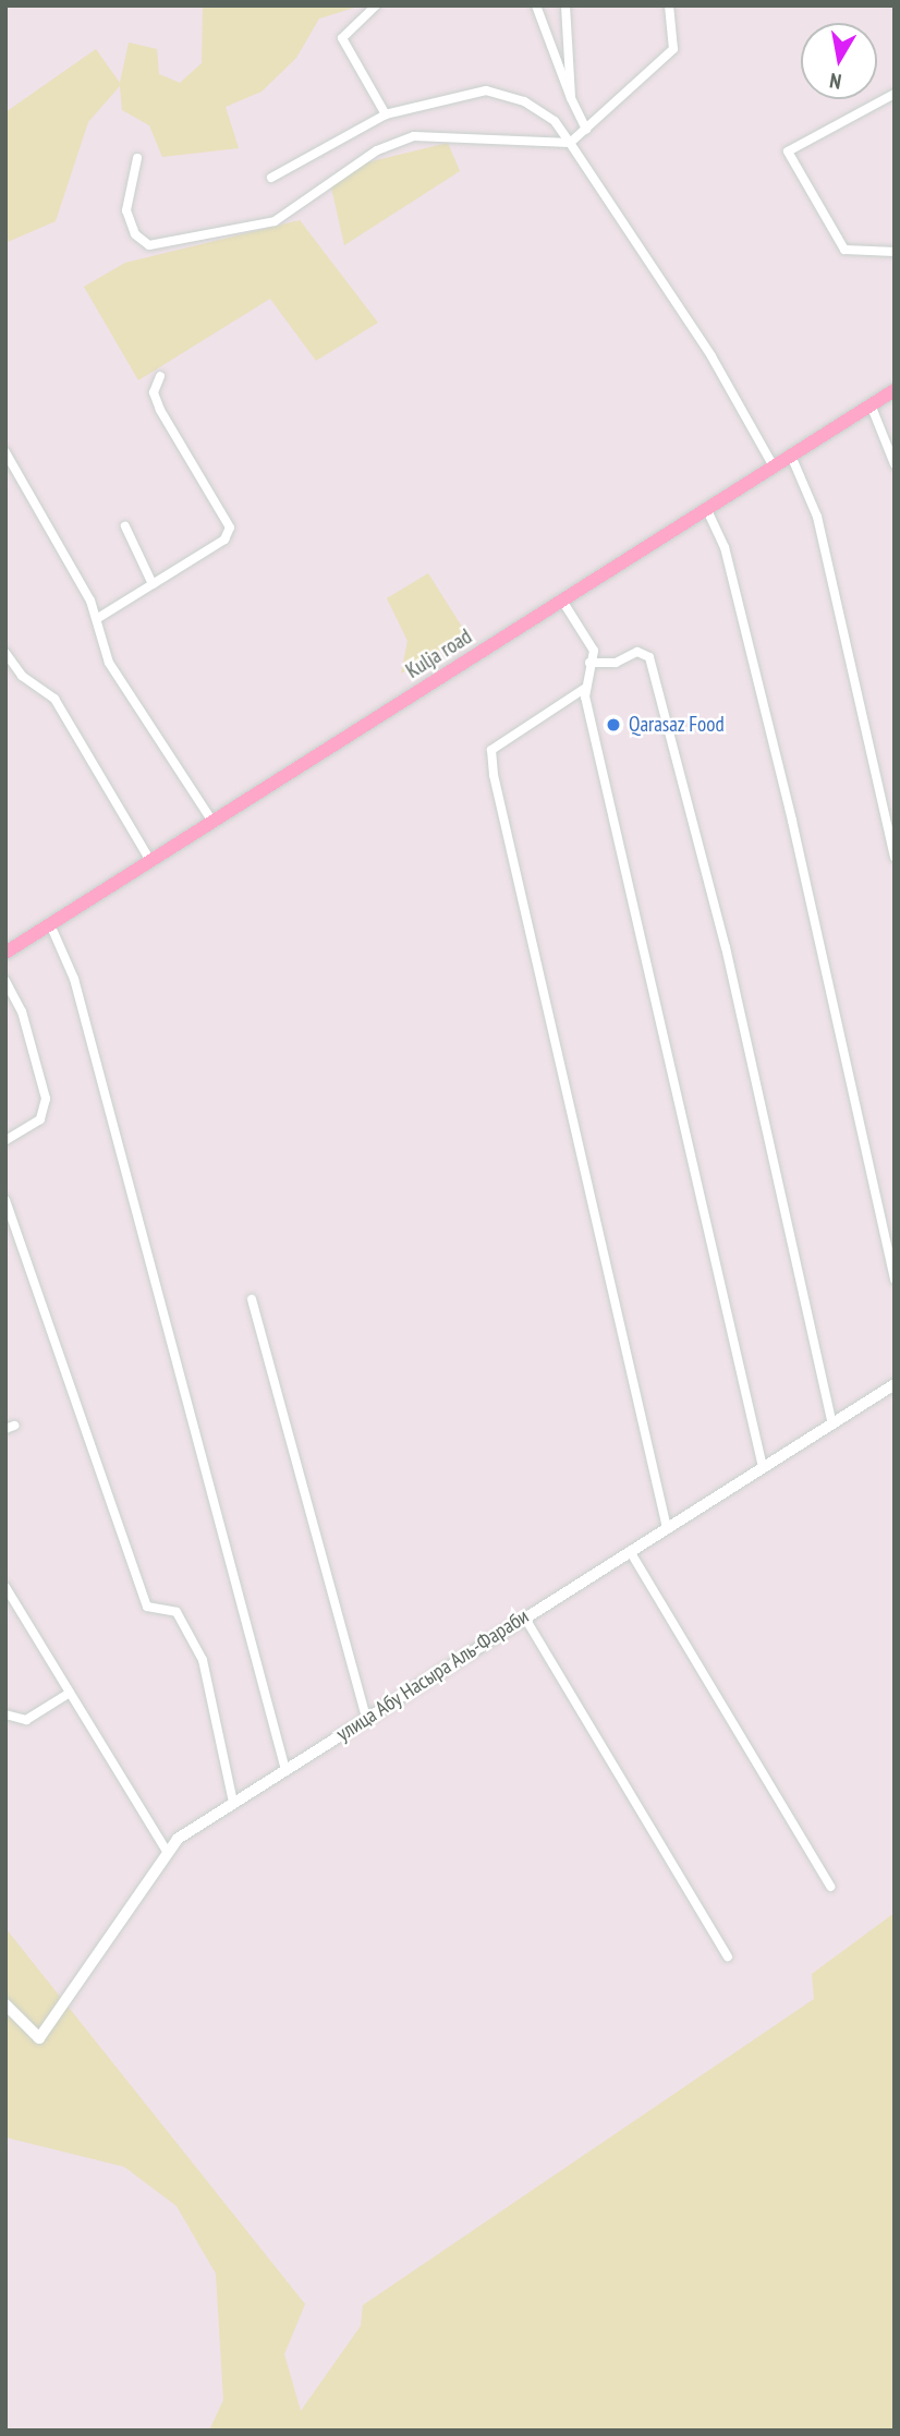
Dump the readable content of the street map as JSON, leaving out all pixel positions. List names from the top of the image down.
{
  "streets": {
    "main road": ["Kulja road"],
    "street": ["улица Абу Насыра Аль-Фараби"]
  },
  "places": ["Qarasaz Food"],
  "north": "bottom"
}
